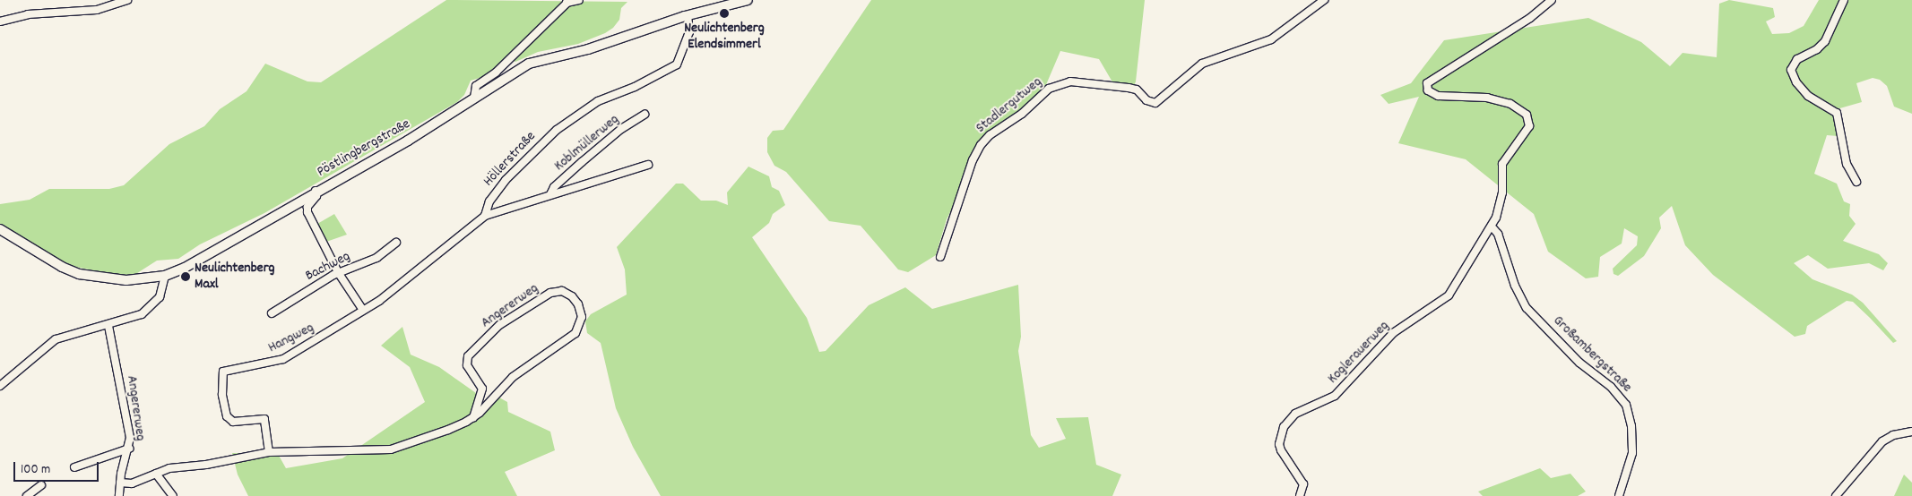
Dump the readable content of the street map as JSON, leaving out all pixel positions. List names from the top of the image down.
{
  "streets": {
    "main road": ["Pöstlingbergstraße"],
    "street": [
      "Stadlergutweg",
      "Koblmüllerweg",
      "Höllerstraße",
      "Bachweg",
      "Angererweg",
      "Hangweg",
      "Koglerauerweg",
      "Großambergstraße"
    ]
  },
  "crossings": [
    ["Koblmüllerweg", "Höllerstraße"],
    ["Pöstlingbergstraße", "Höllerstraße"],
    ["Höllerstraße", "Hangweg"],
    ["Angererweg", "Hangweg"],
    ["Koglerauerweg", "Großambergstraße"]
  ],
  "places": ["Neulichtenberg Elendsimmerl", "Neulichtenberg Maxl"],
  "scale_bar": "100 m"
}
